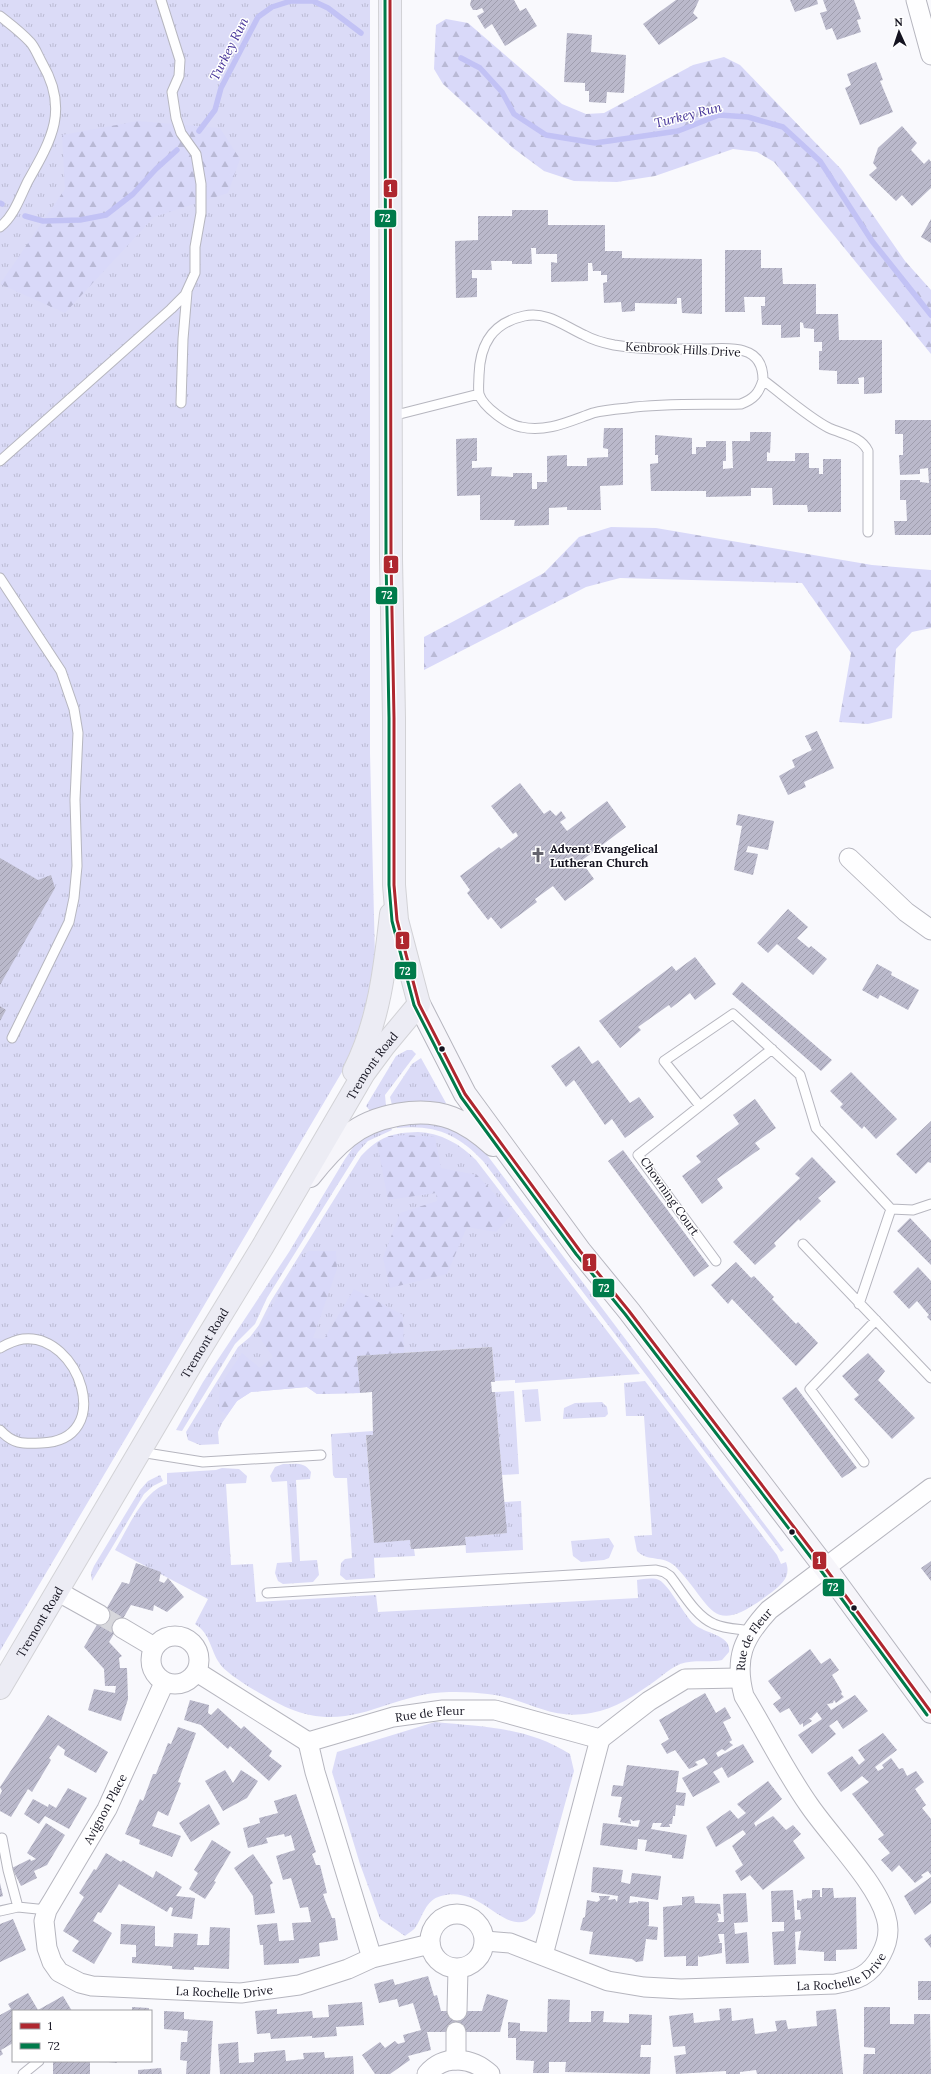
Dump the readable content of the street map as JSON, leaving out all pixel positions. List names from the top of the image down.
{
  "streets": {
    "main road": ["Tremont Road"],
    "street": ["Rue de Fleur", "Avignon Place", "La Rochelle Drive"],
    "lane": ["Kenbrook Hills Drive", "Chowning Court"]
  },
  "crossings": [
    ["Rue de Fleur", "La Rochelle Drive"],
    ["Avignon Place", "La Rochelle Drive"]
  ],
  "water": ["Turkey Run"],
  "places": {
    "church": ["Advent Evangelical Lutheran Church"]
  },
  "lines": ["transit line 1", "transit line 72"],
  "legend": ["1", "72"],
  "north": "top"
}
